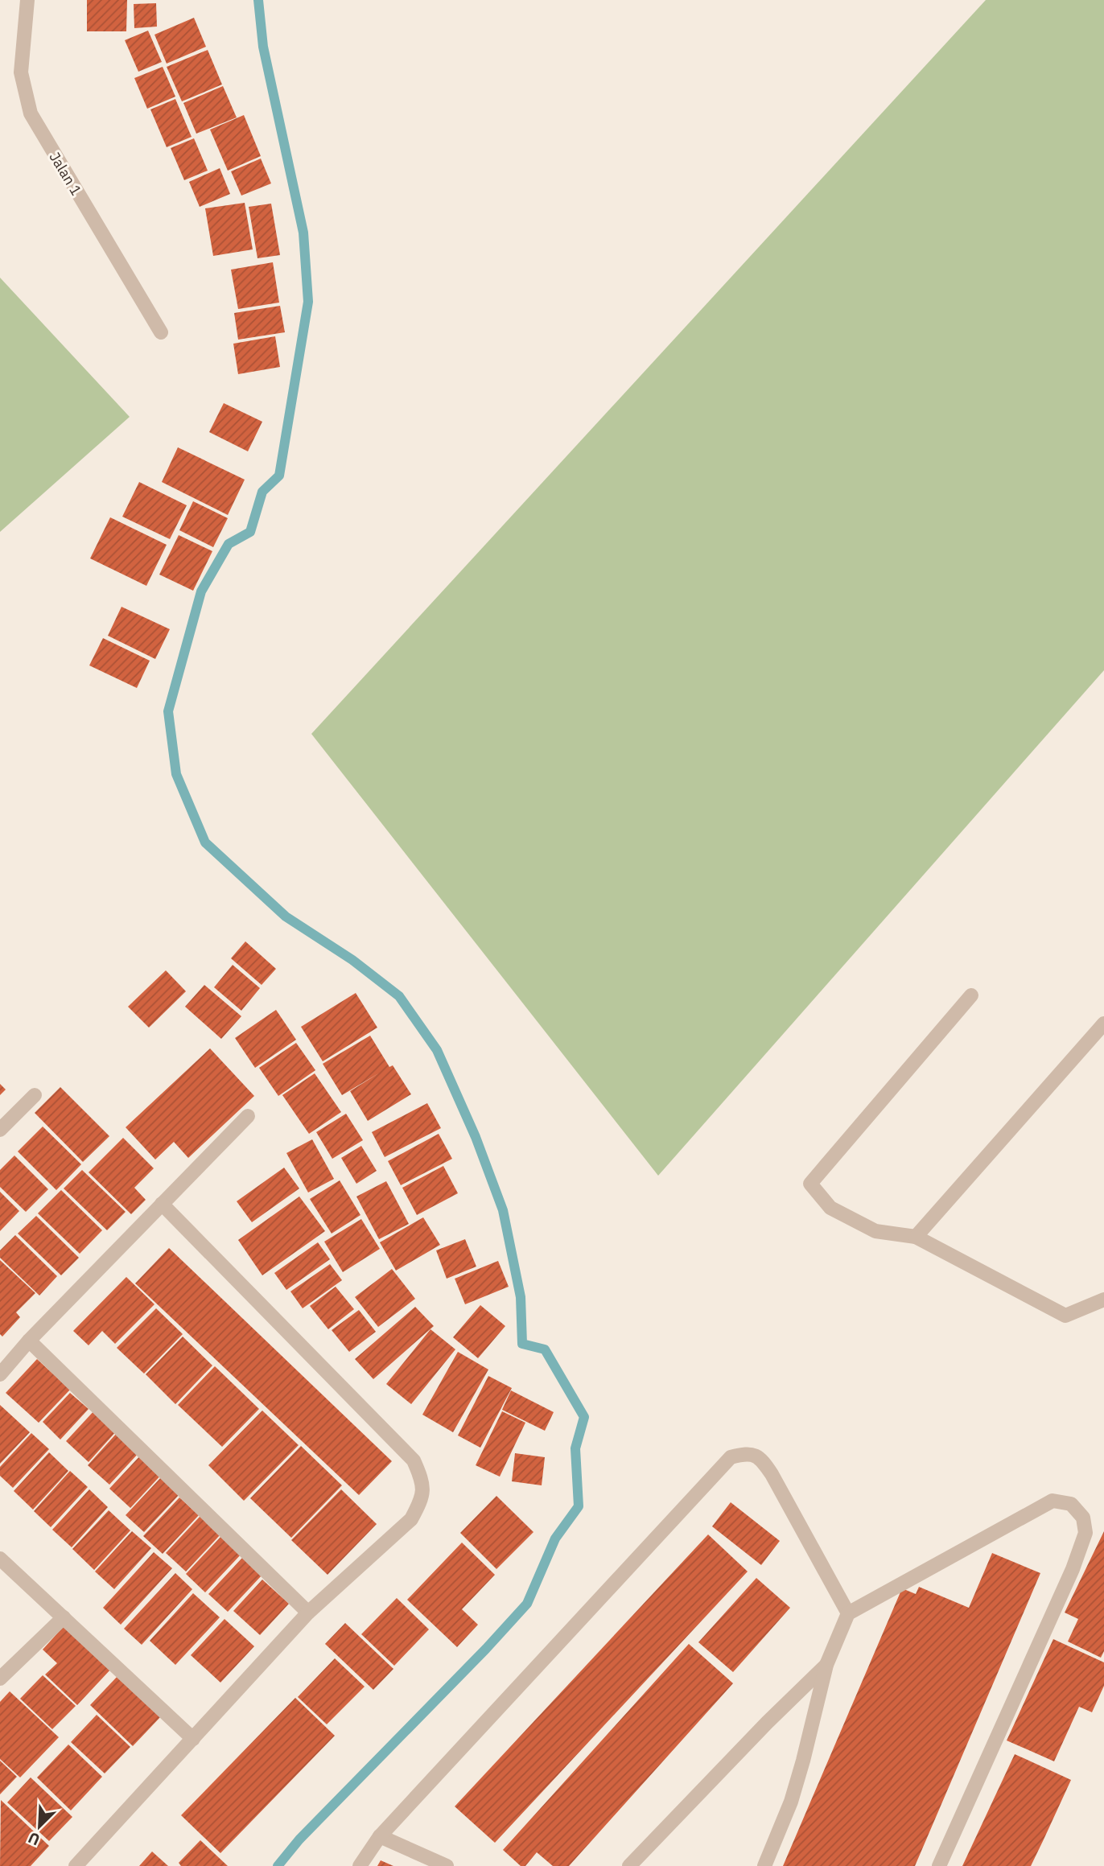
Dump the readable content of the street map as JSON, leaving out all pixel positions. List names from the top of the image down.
{
  "streets": {
    "street": ["Jalan 1"]
  },
  "north": "bottom left"
}
